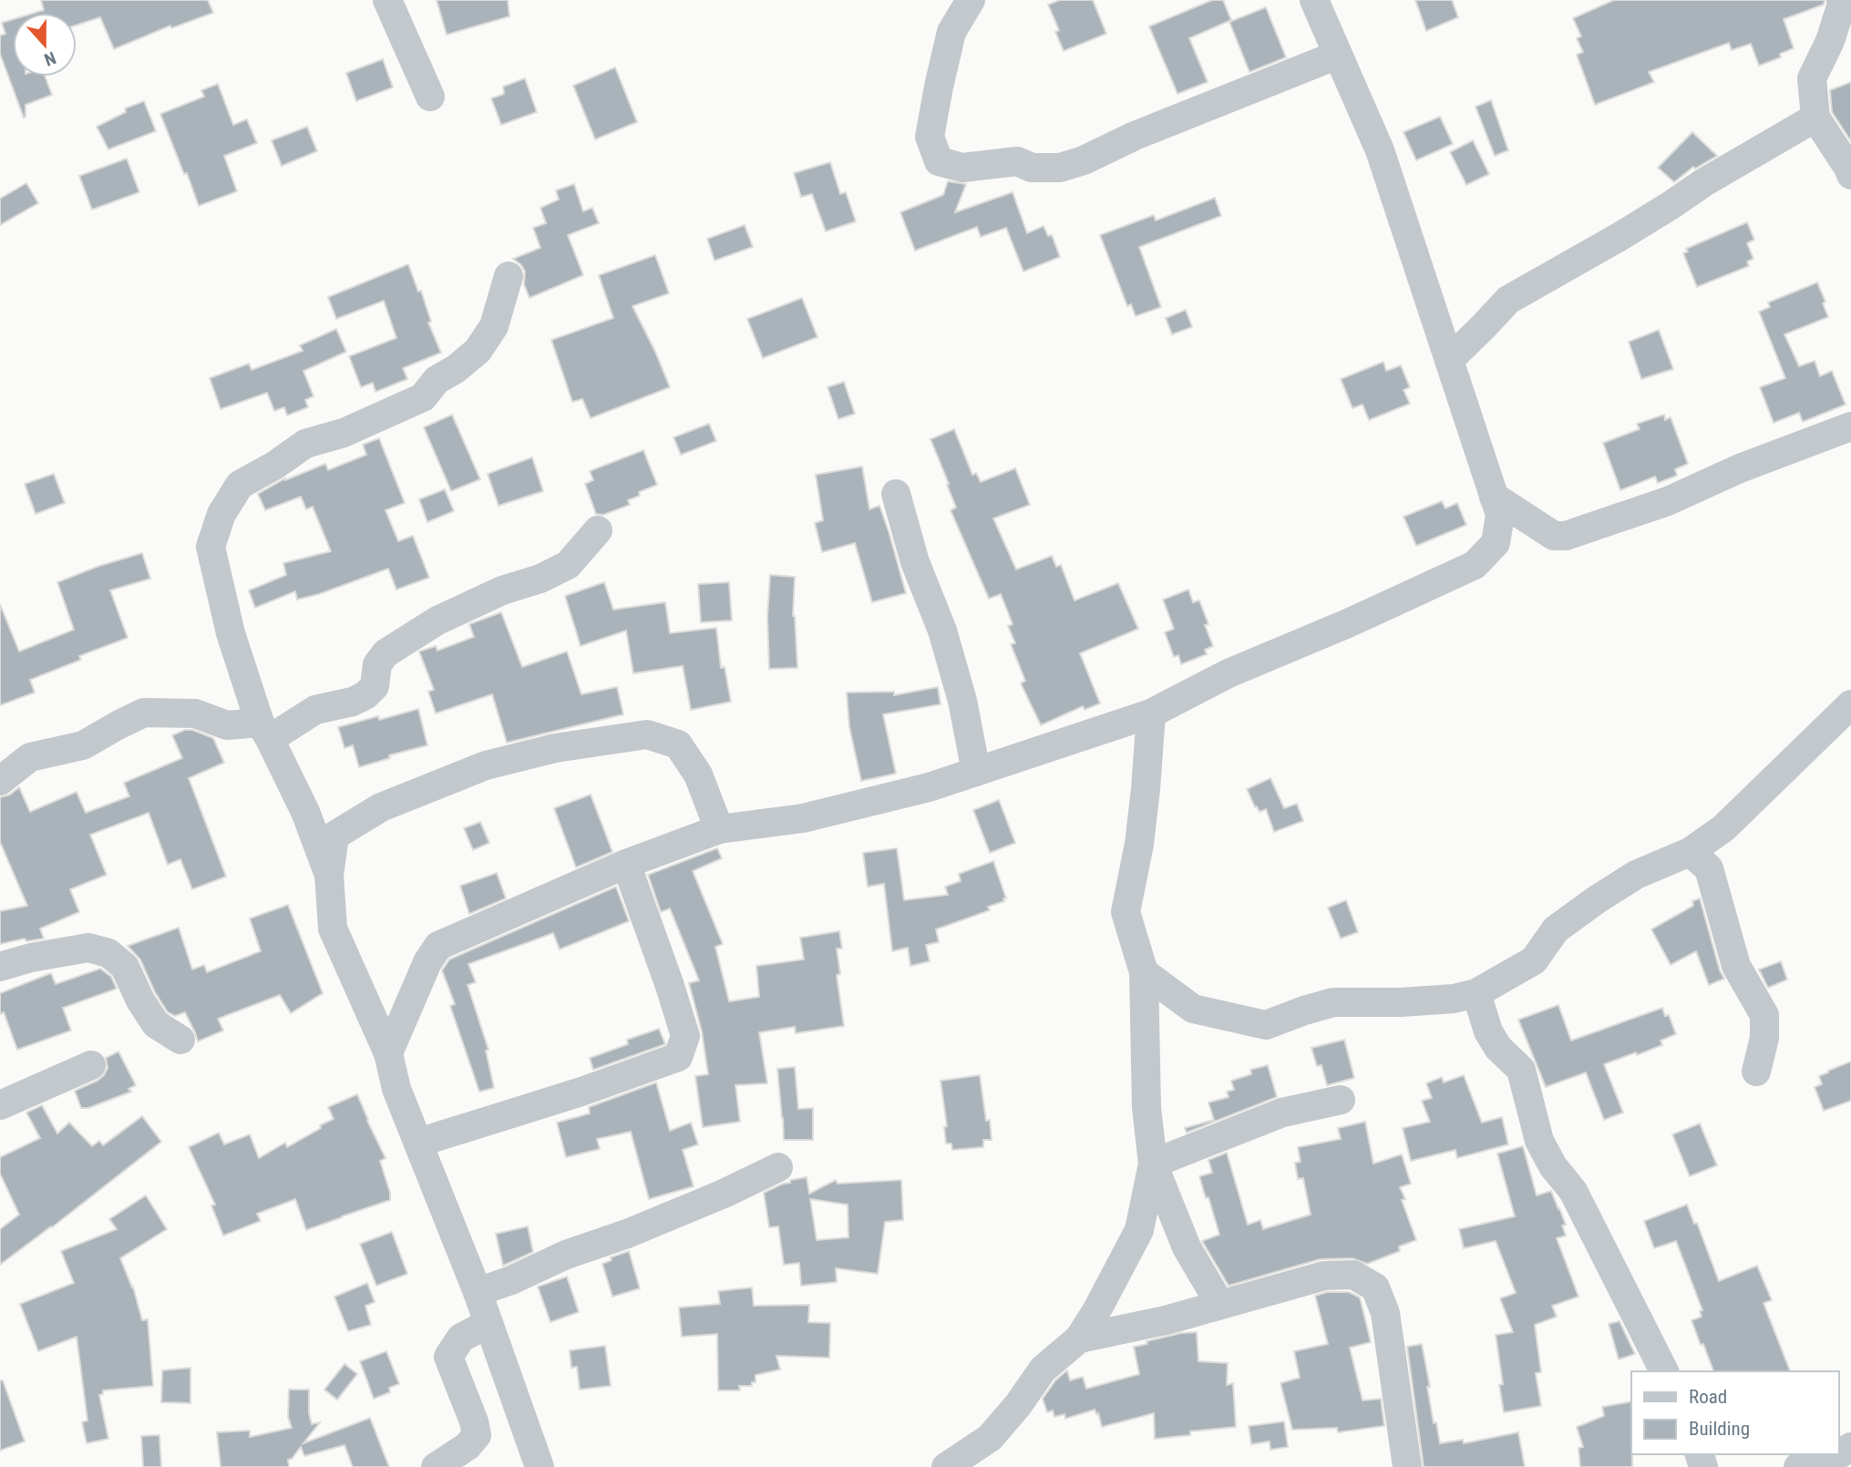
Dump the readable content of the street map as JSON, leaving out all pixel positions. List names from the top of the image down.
{
  "legend": ["Road", "Building"],
  "north": "bottom"
}
